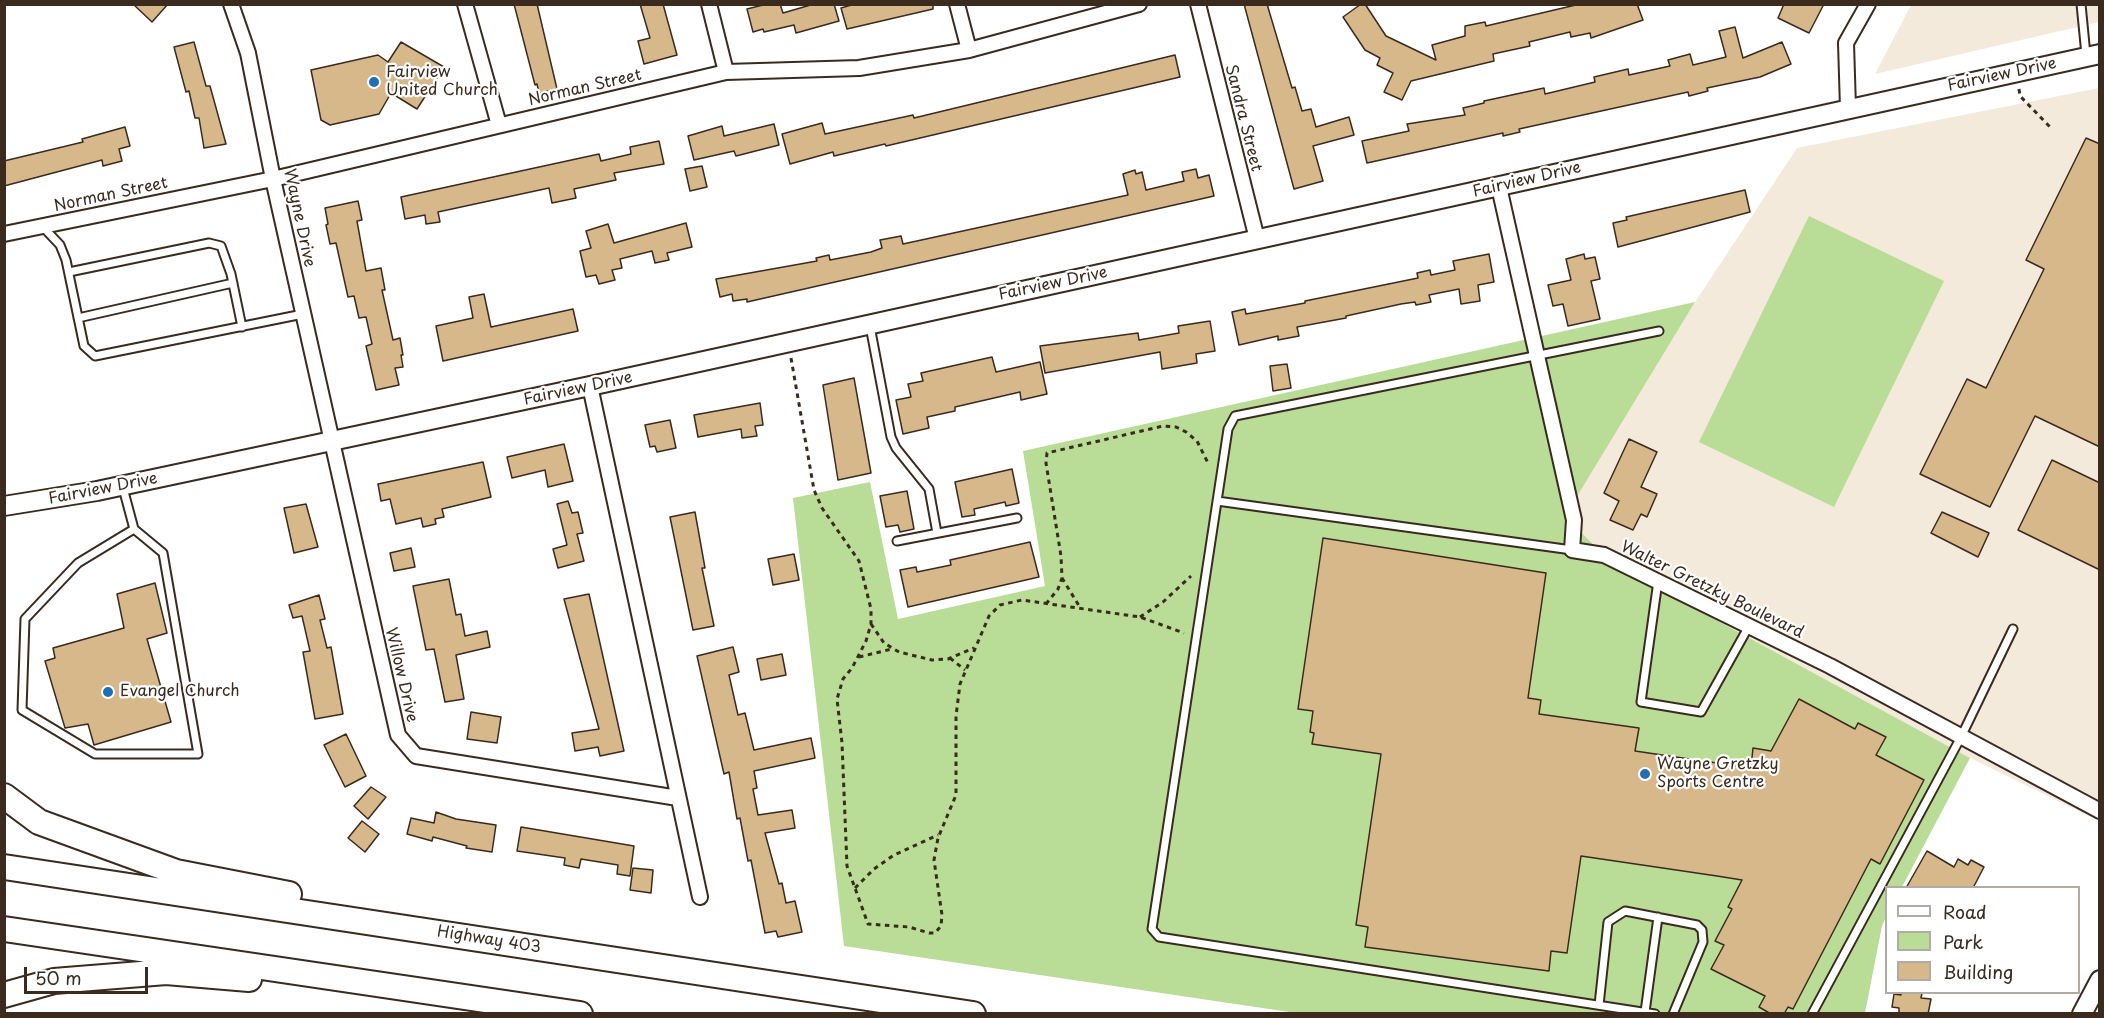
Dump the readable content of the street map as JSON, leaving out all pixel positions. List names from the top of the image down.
{
  "streets": {
    "highway": ["Highway 403"],
    "main road": ["Fairview Drive"],
    "street": [
      "Norman Street",
      "Sandra Street",
      "Wayne Drive",
      "Walter Gretzky Boulevard",
      "Willow Drive"
    ]
  },
  "crossings": [
    ["Fairview Drive", "Sandra Street"],
    ["Fairview Drive", "Wayne Drive"],
    ["Fairview Drive", "Willow Drive"],
    ["Norman Street", "Wayne Drive"],
    ["Wayne Drive", "Willow Drive"]
  ],
  "places": ["Fairview United Church", "Evangel Church", "Wayne Gretzky Sports Centre"],
  "legend": ["Road", "Park", "Building"],
  "scale_bar": "50 m"
}
